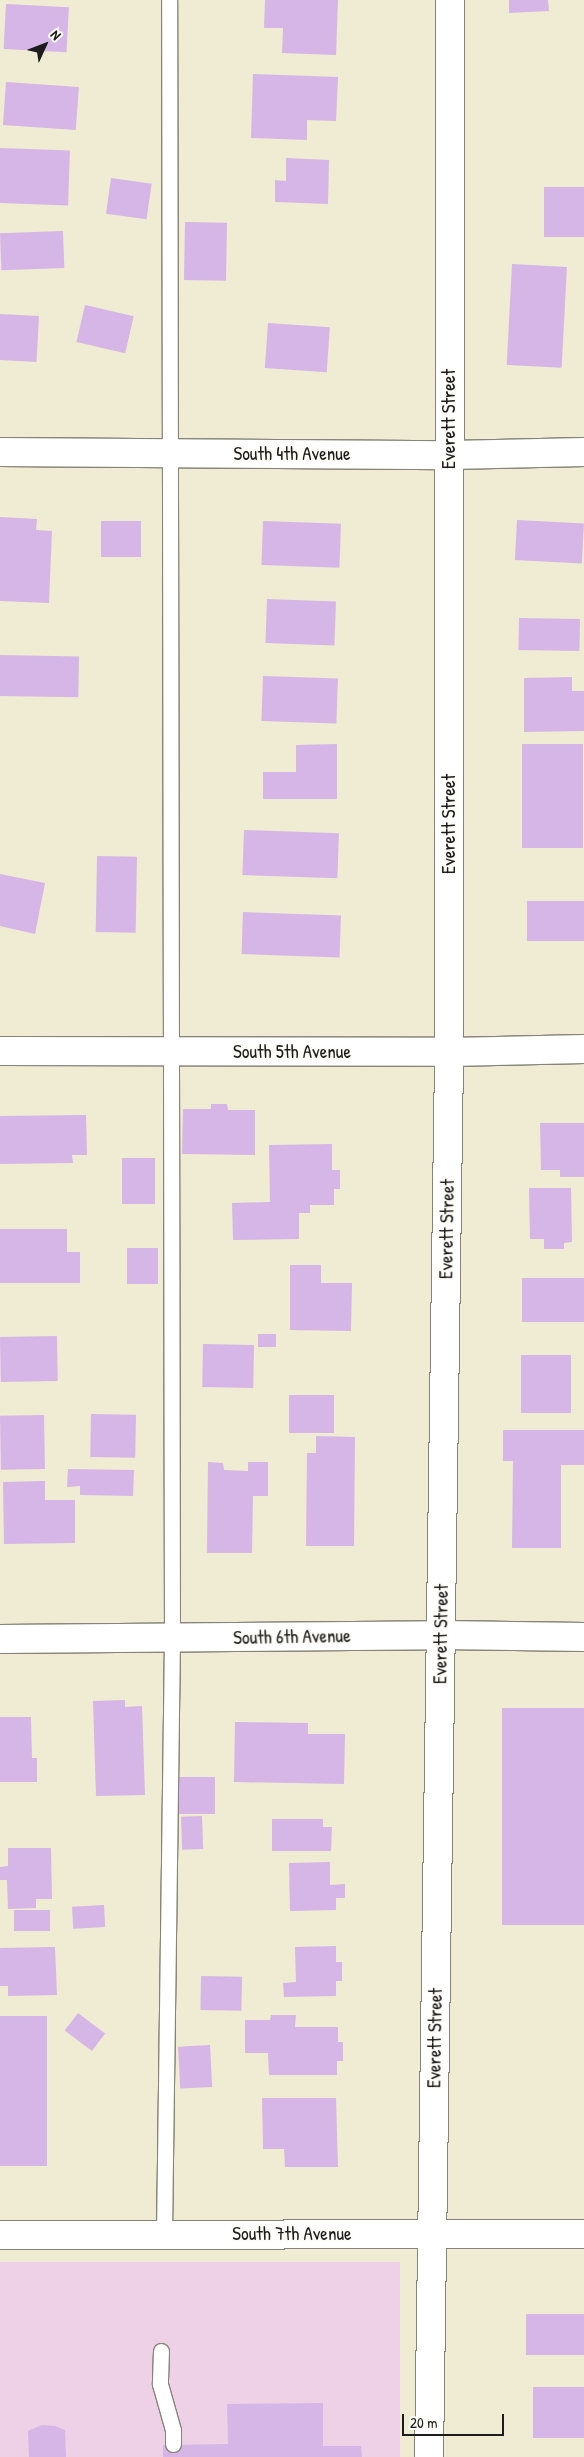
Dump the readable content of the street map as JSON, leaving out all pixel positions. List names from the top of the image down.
{
  "streets": {
    "street": [
      "Everett Street",
      "South 4th Avenue",
      "South 5th Avenue",
      "South 6th Avenue",
      "South 7th Avenue"
    ]
  },
  "crossings": [
    ["Everett Street", "South 4th Avenue"],
    ["Everett Street", "South 5th Avenue"],
    ["Everett Street", "South 6th Avenue"],
    ["Everett Street", "South 7th Avenue"]
  ],
  "scale_bar": "20 m",
  "north": "top right"
}
